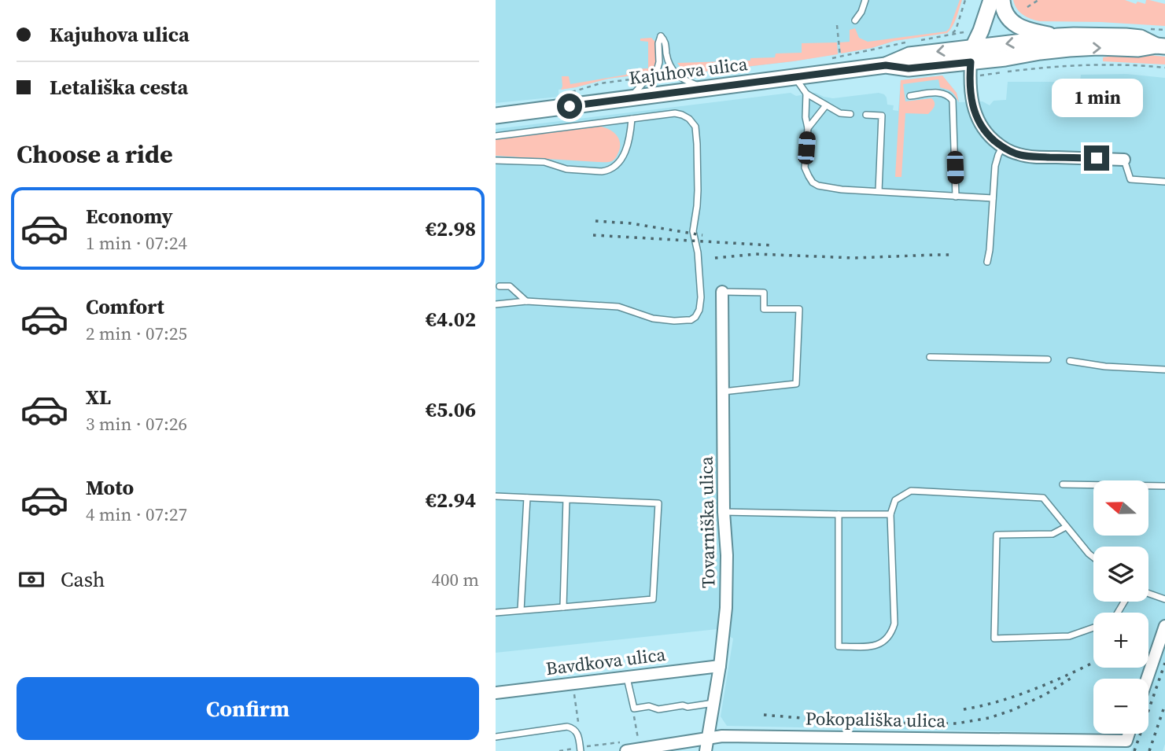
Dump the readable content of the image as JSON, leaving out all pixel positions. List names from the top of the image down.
{
  "streets": {
    "main road": ["Kajuhova ulica"],
    "street": ["Tovarniška ulica", "Bavdkova ulica", "Pokopališka ulica"]
  },
  "crossings": [
    ["Tovarniška ulica", "Bavdkova ulica"],
    ["Tovarniška ulica", "Pokopališka ulica"]
  ],
  "north": "left",
  "page": {
    "banner": ["Kajuhova ulica", "Letališka cesta"],
    "bubble": "1 min",
    "heading": "Choose a ride",
    "list": [
      {
        "name": "Economy",
        "note": "1 min · 07:24",
        "value": "€2.98"
      },
      {
        "name": "Comfort",
        "note": "2 min · 07:25",
        "value": "€4.02"
      },
      {
        "name": "XL",
        "note": "3 min · 07:26",
        "value": "€5.06"
      },
      {
        "name": "Moto",
        "note": "4 min · 07:27",
        "value": "€2.94"
      }
    ],
    "map_buttons": ["+", "−"],
    "pay": ["Cash", "400 m"],
    "buttons": "Confirm"
  }
}
